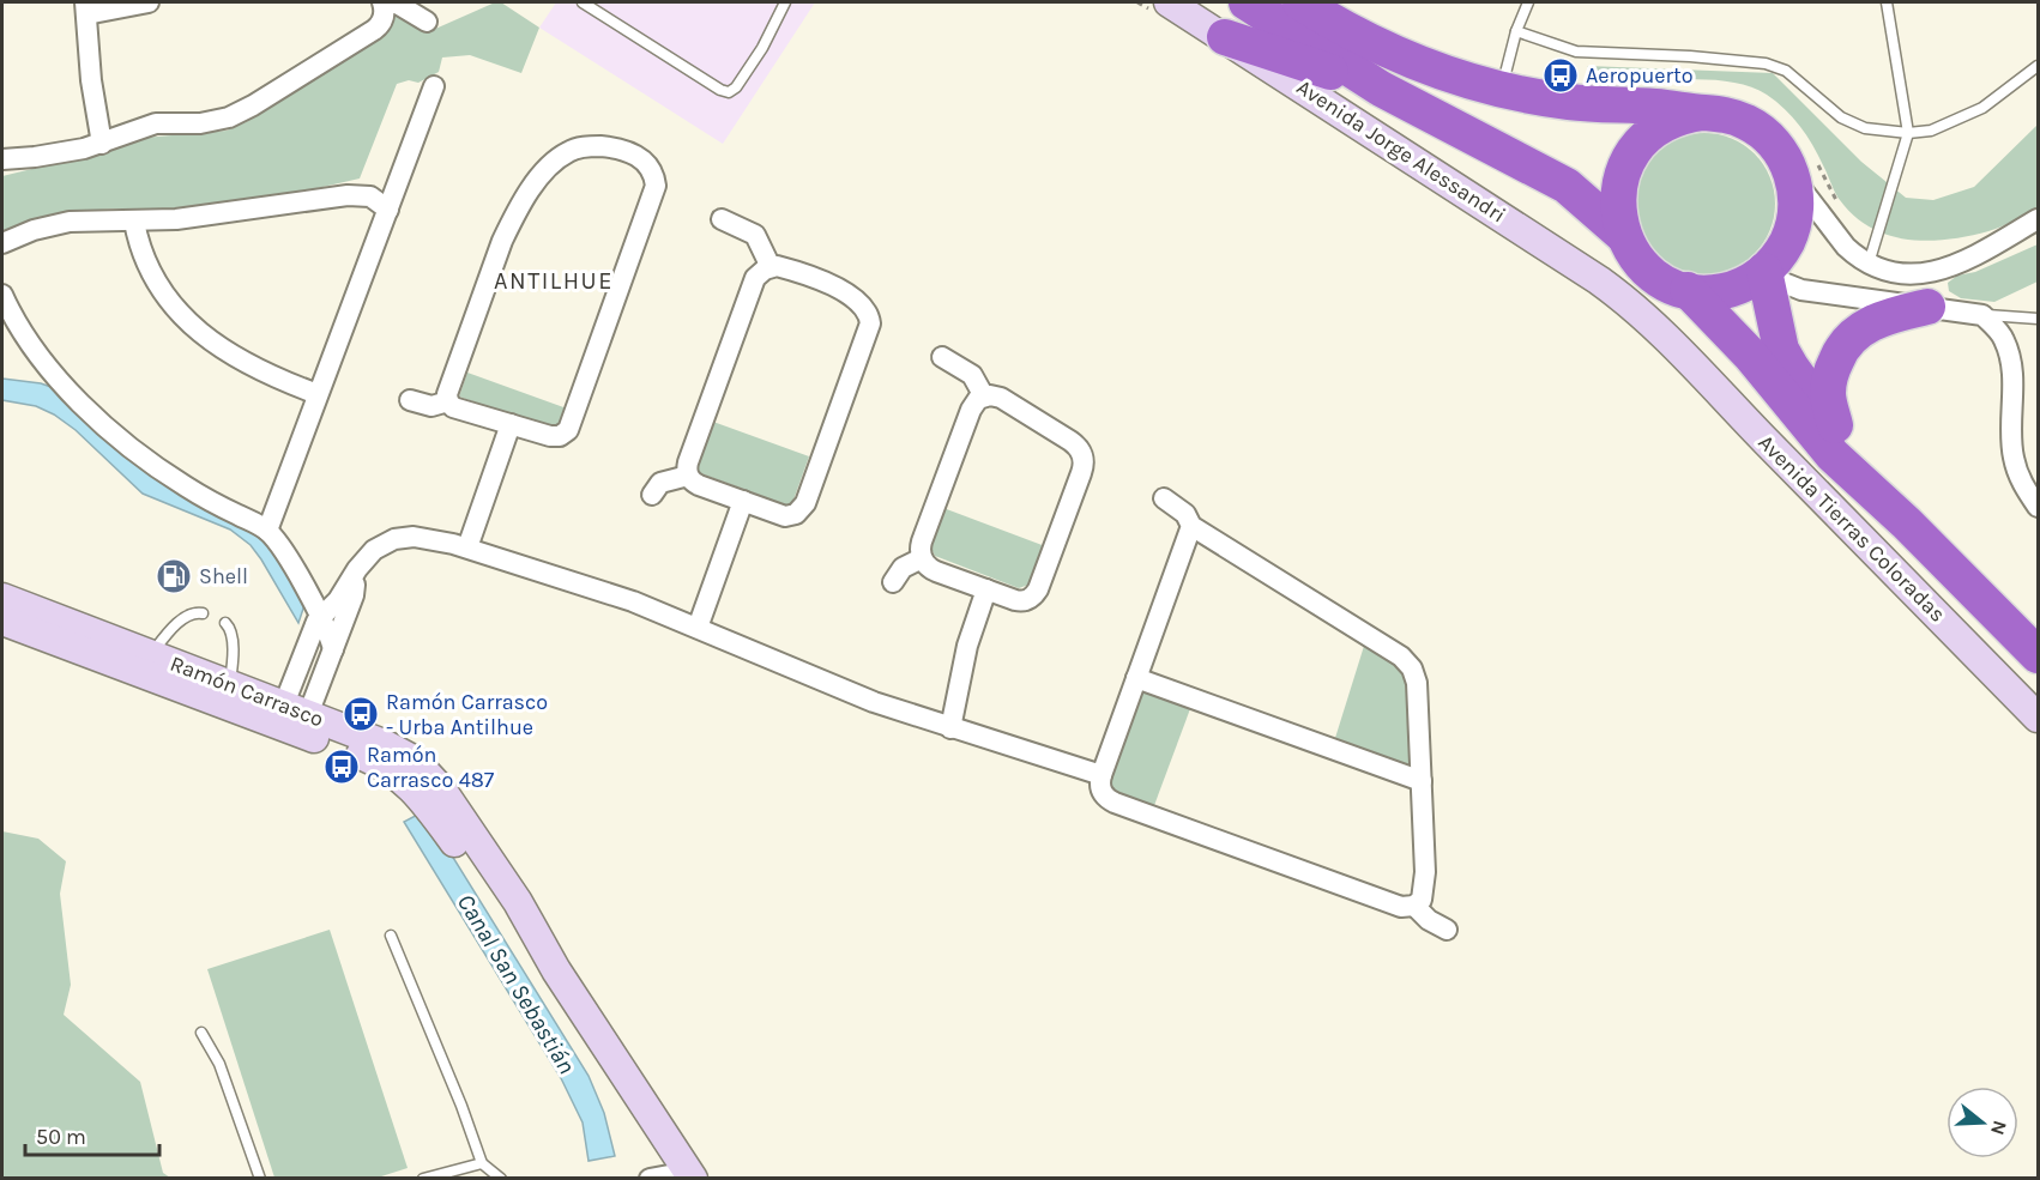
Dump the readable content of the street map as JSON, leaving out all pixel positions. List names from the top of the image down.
{
  "streets": {
    "highway": ["Avenida Jorge Alessandri"],
    "main road": ["Avenida Tierras Coloradas", "Ramón Carrasco"]
  },
  "crossings": [
    ["Avenida Jorge Alessandri", "Avenida Tierras Coloradas"]
  ],
  "districts": ["ANTILHUE"],
  "water": ["Canal San Sebastián"],
  "places": {
    "bus stop": ["Aeropuerto", "Ramón Carrasco - Urba Antilhue", "Ramón Carrasco 487"],
    "fuel station": ["Shell"]
  },
  "scale_bar": "50 m",
  "north": "right"
}
